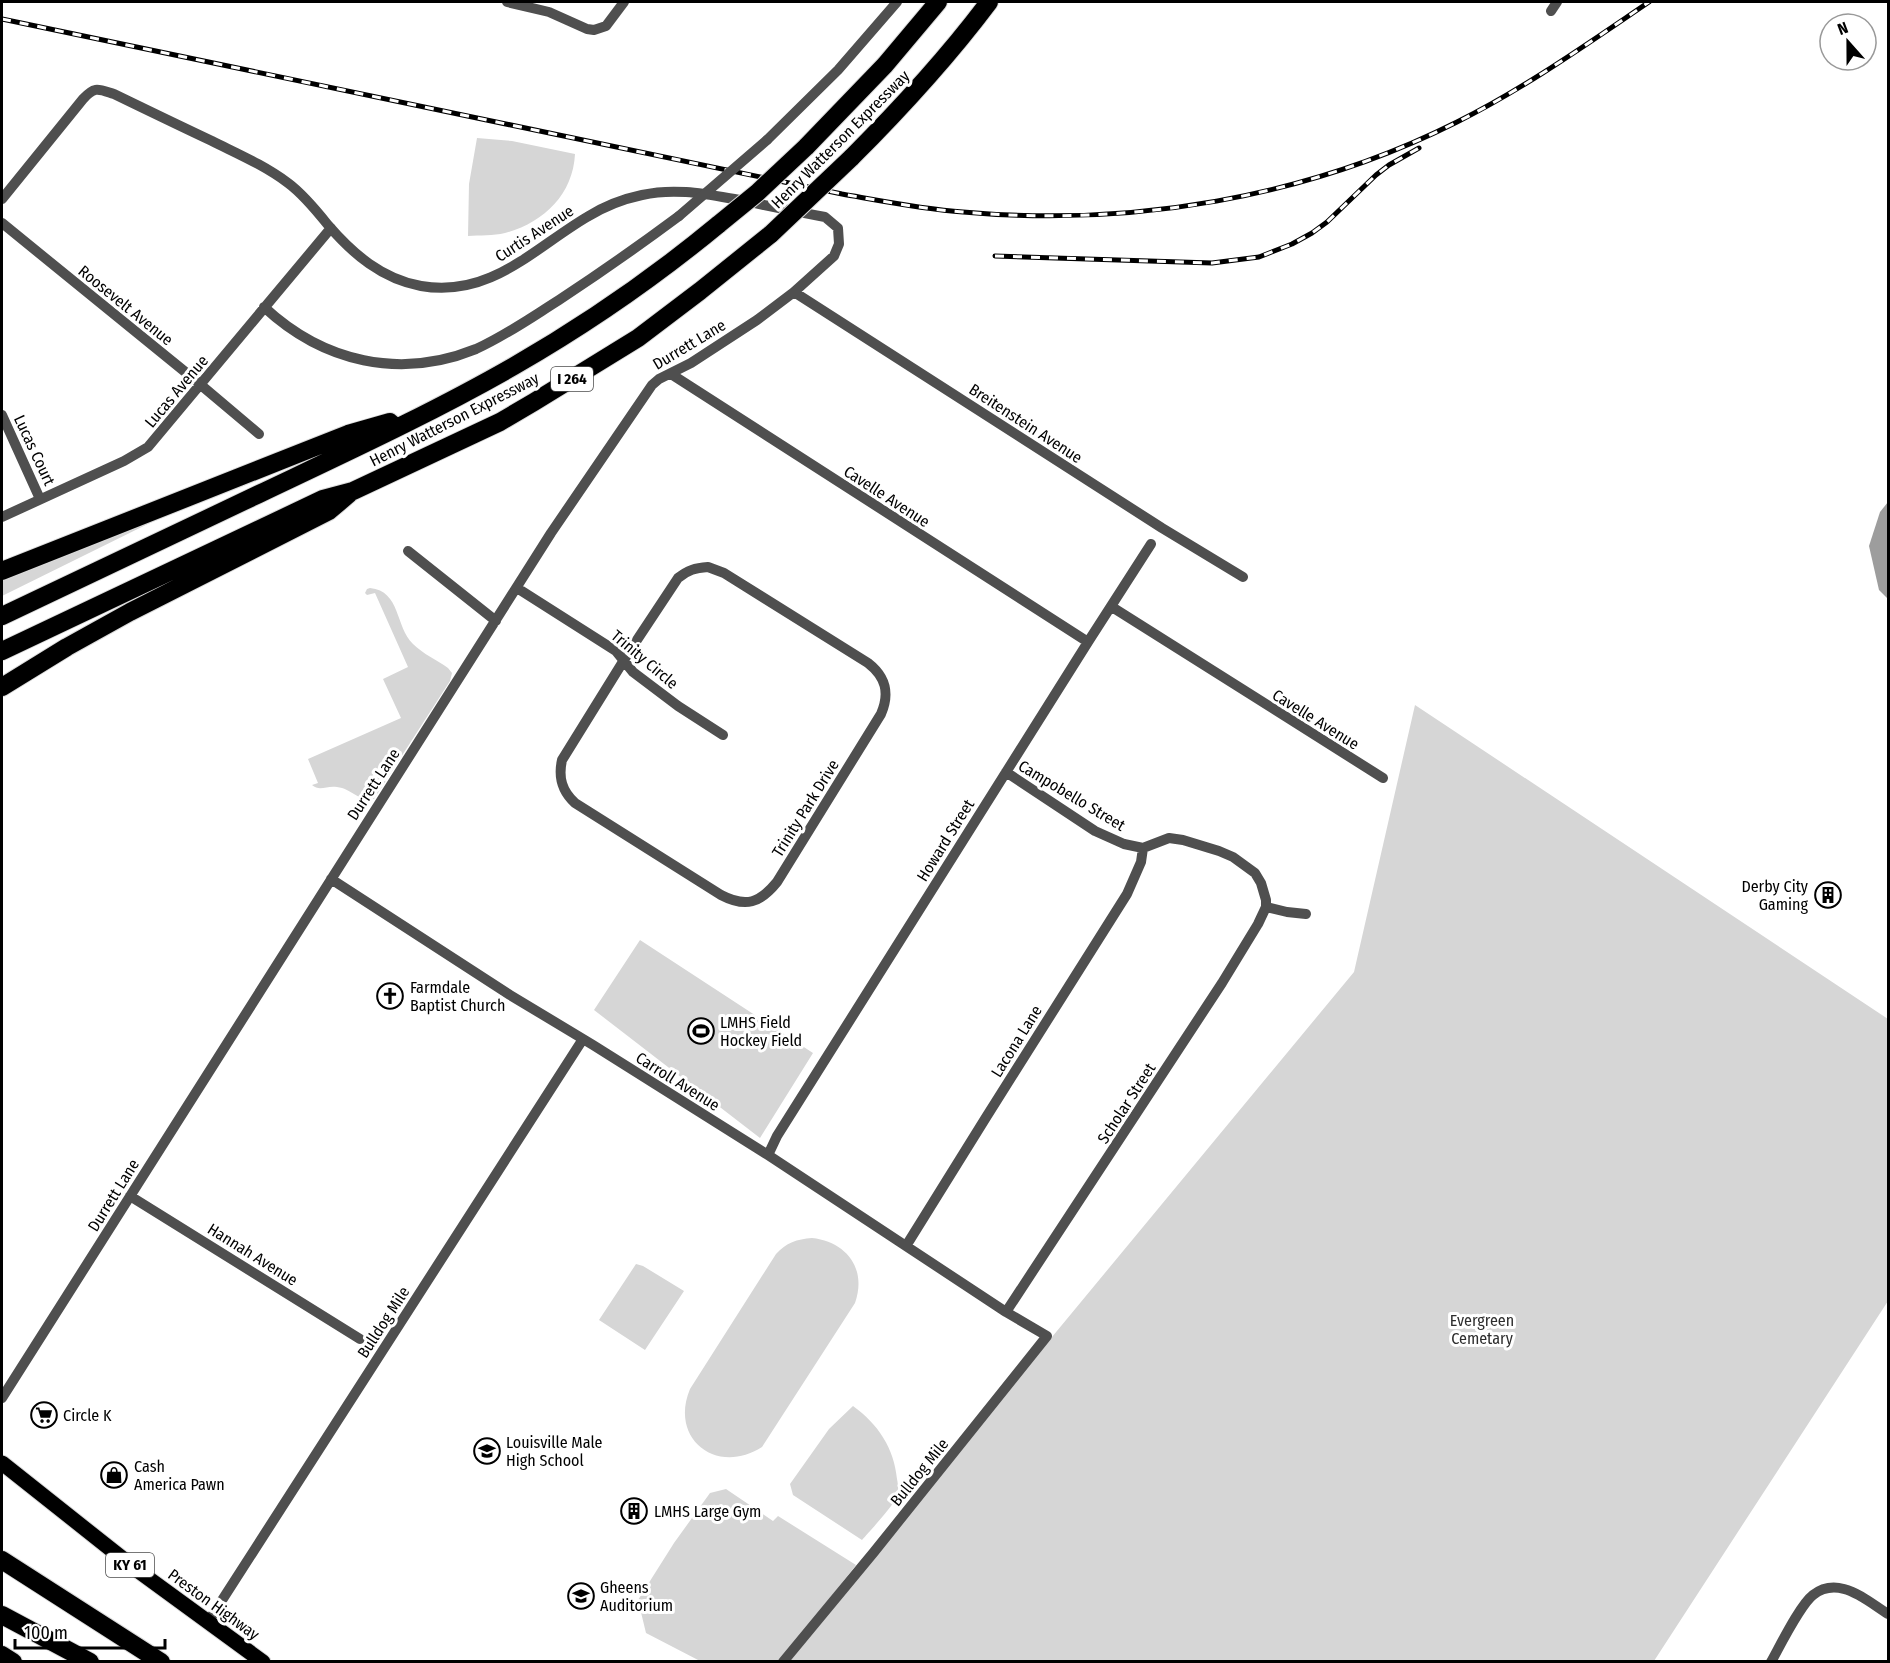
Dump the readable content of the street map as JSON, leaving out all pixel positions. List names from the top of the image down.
{
  "streets": {
    "highway": ["Henry Watterson Expressway", "I 264"],
    "main road": ["KY 61", "Preston Highway"],
    "street": [
      "Curtis Avenue",
      "Roosevelt Avenue",
      "Durrett Lane",
      "Lucas Avenue",
      "Breitenstein Avenue",
      "Lucas Court",
      "Cavelle Avenue",
      "Trinity Circle",
      "Campobello Street",
      "Trinity Park Drive",
      "Howard Street",
      "Lacona Lane",
      "Carroll Avenue",
      "Scholar Street",
      "Hannah Avenue",
      "Bulldog Mile"
    ]
  },
  "crossings": [
    ["Curtis Avenue", "Durrett Lane"],
    ["Curtis Avenue", "Lucas Avenue"],
    ["Roosevelt Avenue", "Lucas Avenue"],
    ["Durrett Lane", "Breitenstein Avenue"],
    ["Durrett Lane", "Cavelle Avenue"],
    ["Durrett Lane", "Trinity Circle"],
    ["Durrett Lane", "Carroll Avenue"],
    ["Durrett Lane", "Hannah Avenue"],
    ["Lucas Avenue", "Lucas Court"],
    ["Cavelle Avenue", "Howard Street"],
    ["Trinity Circle", "Trinity Park Drive"],
    ["Campobello Street", "Howard Street"],
    ["Campobello Street", "Lacona Lane"],
    ["Howard Street", "Carroll Avenue"],
    ["Lacona Lane", "Carroll Avenue"],
    ["Carroll Avenue", "Scholar Street"],
    ["Carroll Avenue", "Bulldog Mile"],
    ["Scholar Street", "Bulldog Mile"],
    ["Bulldog Mile", "Preston Highway"]
  ],
  "parks": ["Evergreen Cemetary"],
  "places": {
    "building": ["Derby City Gaming", "LMHS Large Gym"],
    "church": ["Farmdale Baptist Church"],
    "sports": ["LMHS Field Hockey Field"],
    "supermarket": ["Circle K"],
    "school or university": ["Louisville Male High School", "Gheens Auditorium"],
    "shop": ["Cash America Pawn"]
  },
  "scale_bar": "100 m",
  "north": "top"
}
